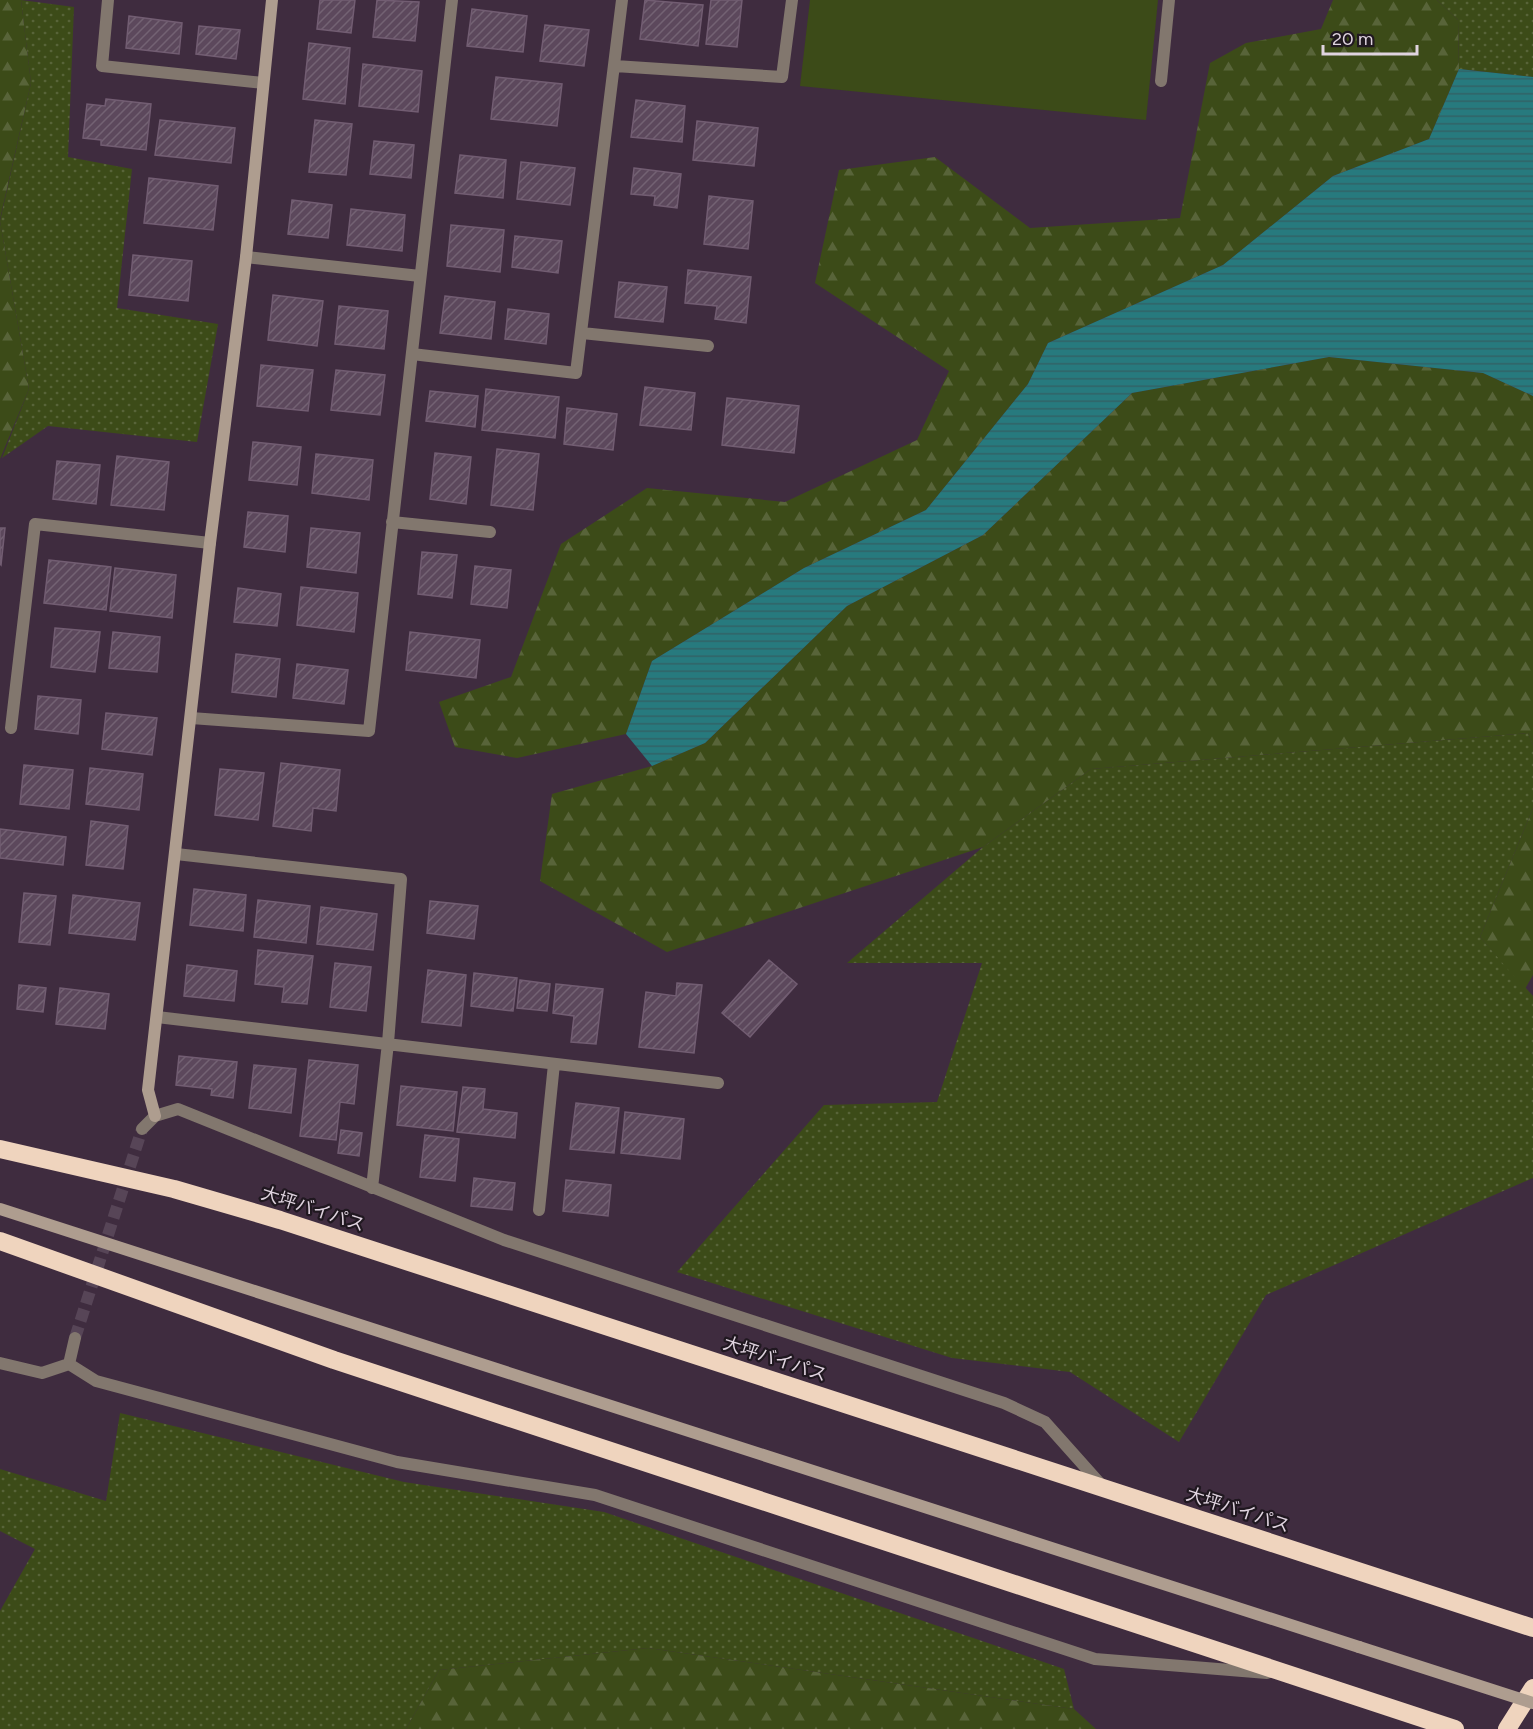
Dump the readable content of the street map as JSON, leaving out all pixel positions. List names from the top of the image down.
{
  "streets": {
    "highway": ["大坪バイパス"]
  },
  "scale_bar": "20 m"
}
